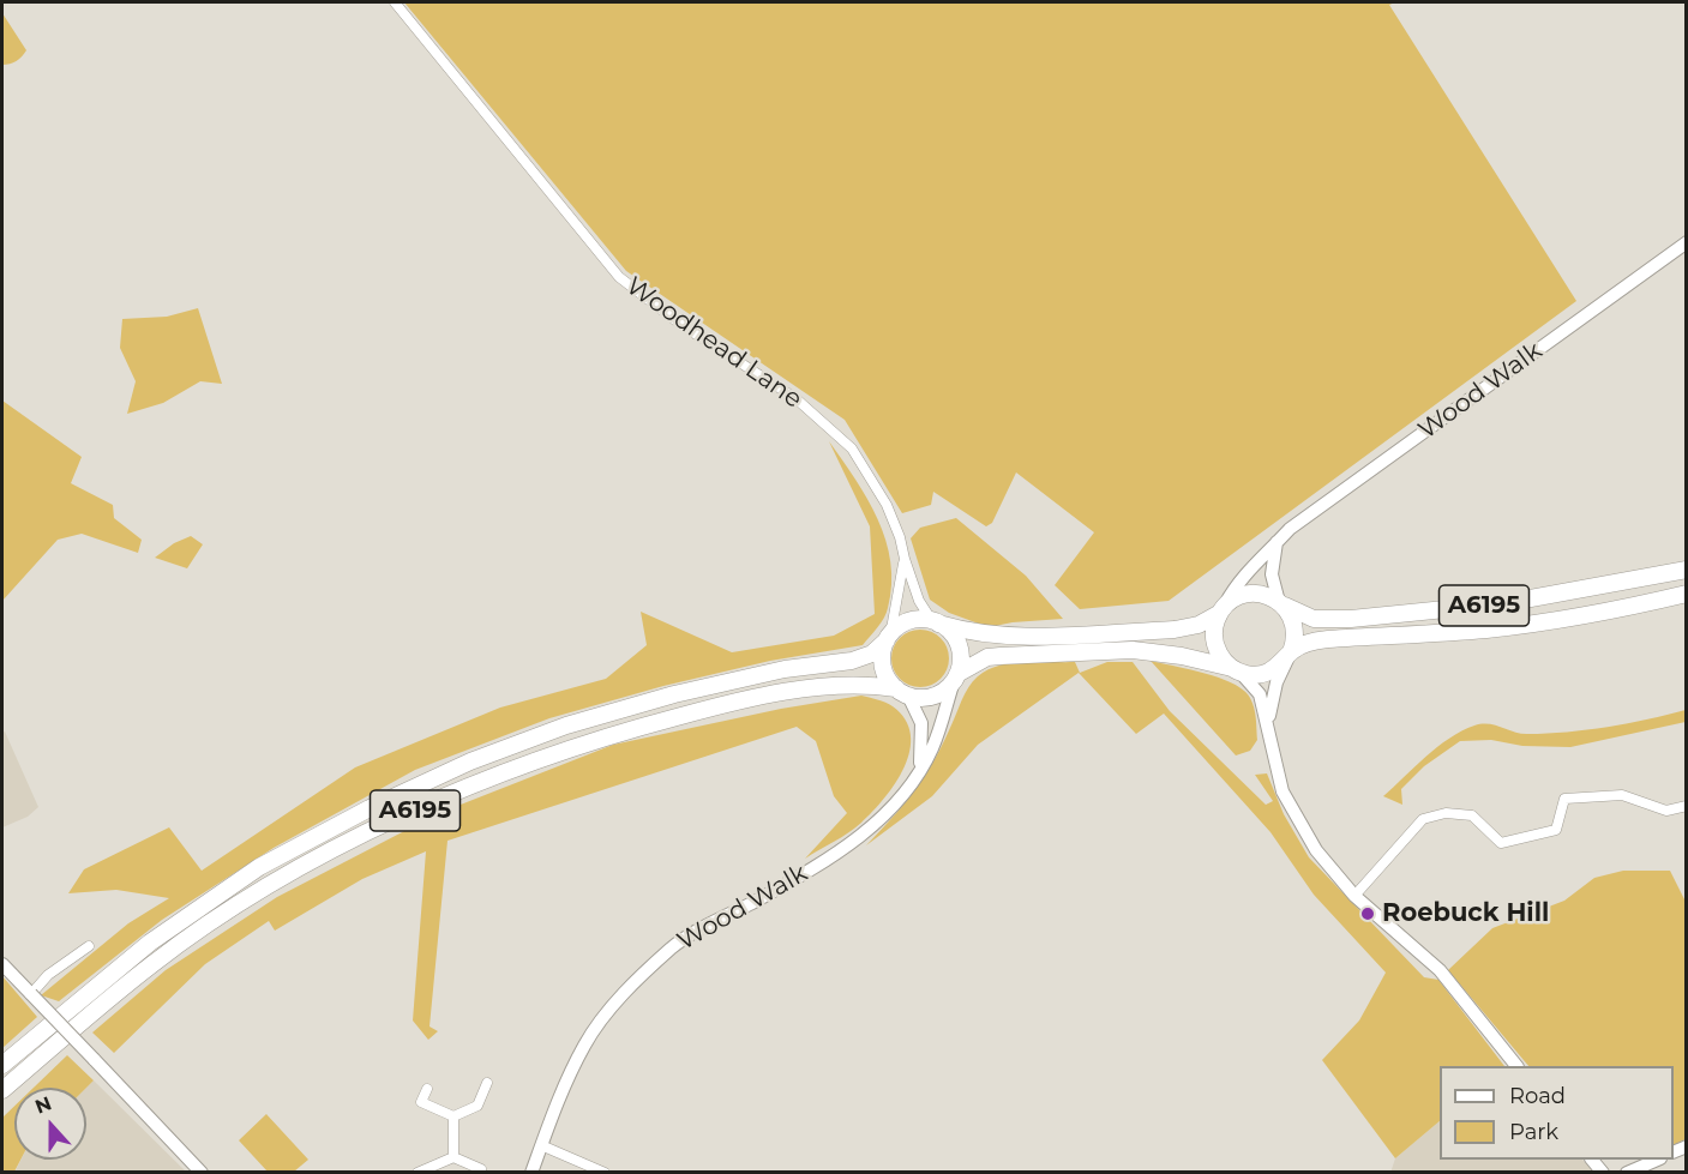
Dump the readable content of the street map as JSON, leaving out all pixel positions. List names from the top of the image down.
{
  "streets": {
    "highway": ["A6195"],
    "main road": ["Wood Walk"],
    "street": ["Woodhead Lane"]
  },
  "crossings": [
    ["Woodhead Lane", "Wood Walk"],
    ["Woodhead Lane", "A6195"],
    ["Wood Walk", "A6195"]
  ],
  "places": ["Roebuck Hill"],
  "legend": ["Road", "Park"],
  "north": "top"
}
